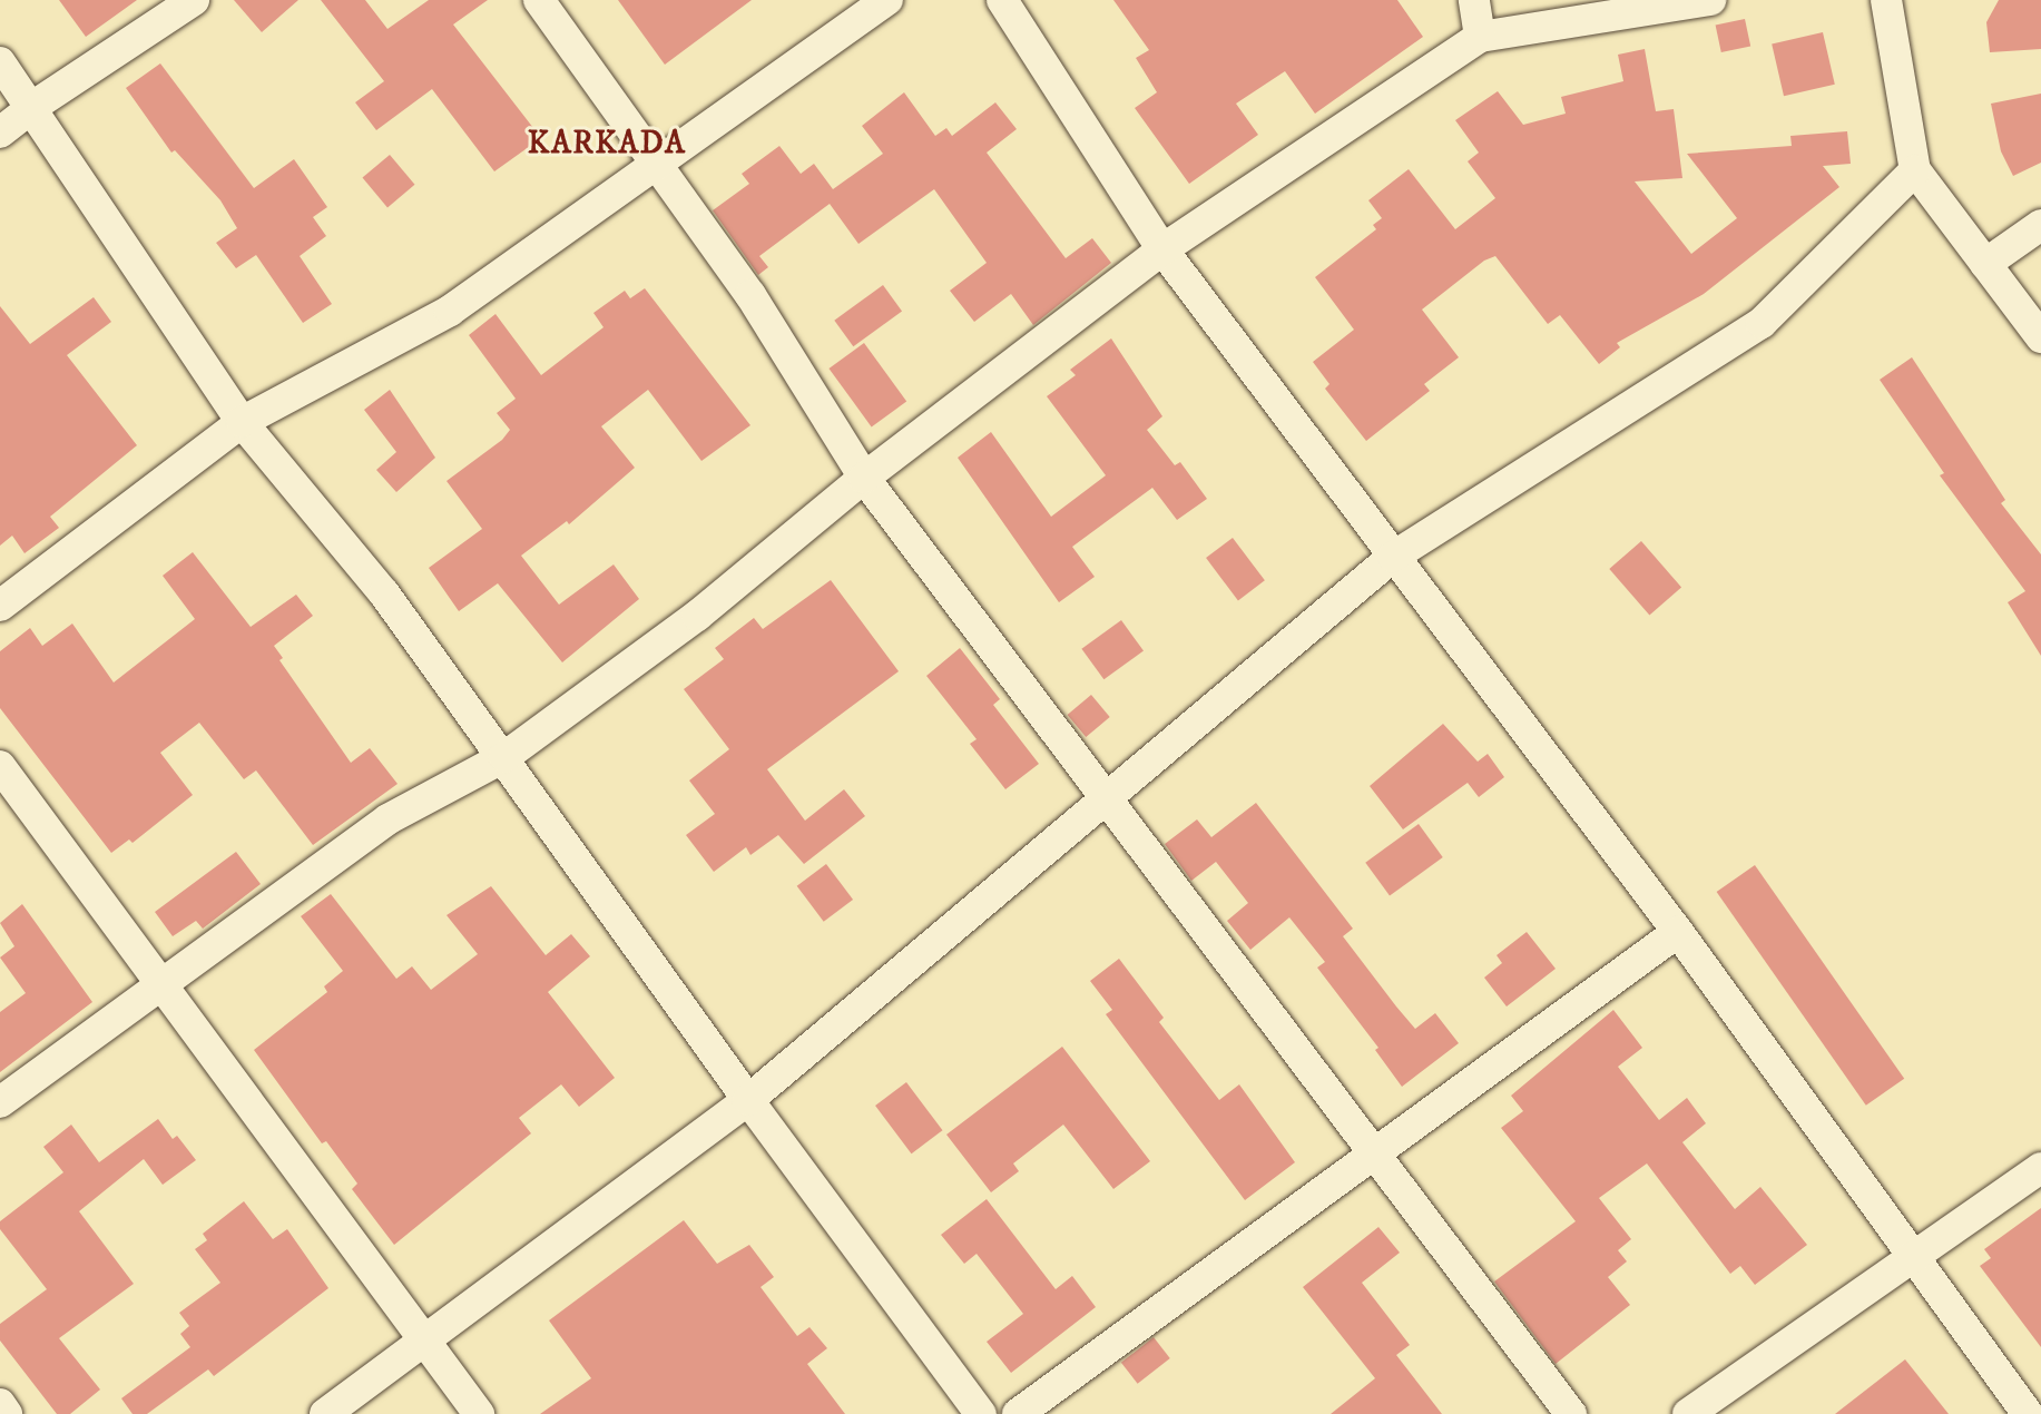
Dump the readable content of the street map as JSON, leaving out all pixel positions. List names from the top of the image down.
{
  "districts": ["KARKADA"]
}
